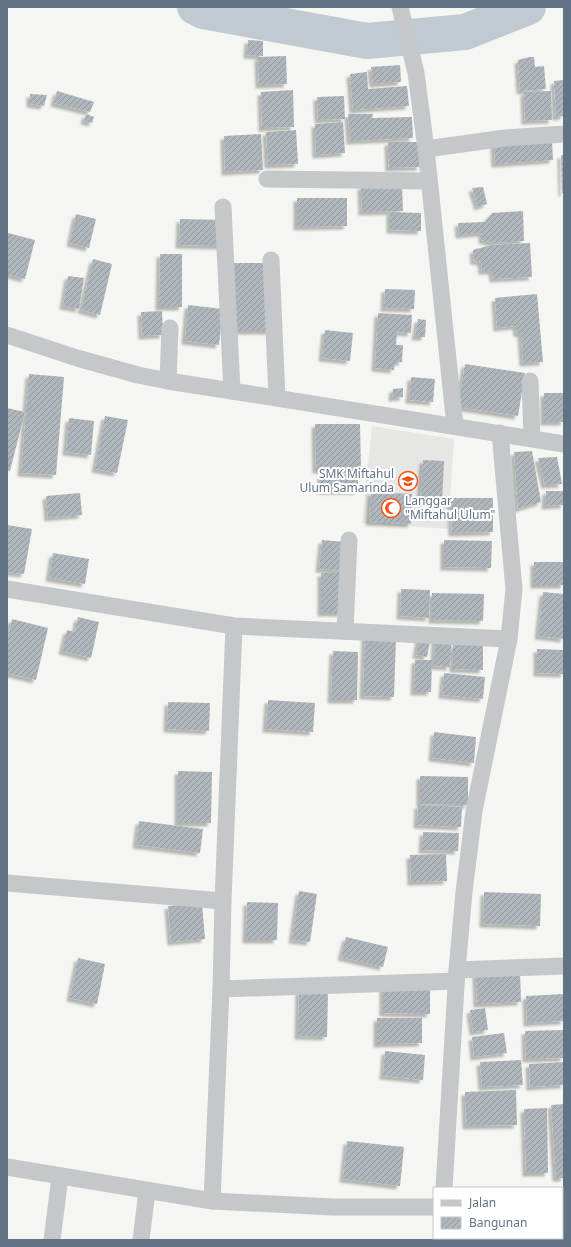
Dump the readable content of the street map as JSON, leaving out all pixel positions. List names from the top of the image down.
{
  "places": {
    "school or university": ["SMK Miftahul Ulum Samarinda"],
    "mosque": ["Langgar \"Miftahul Ulum\""]
  },
  "legend": ["Jalan", "Bangunan"]
}
